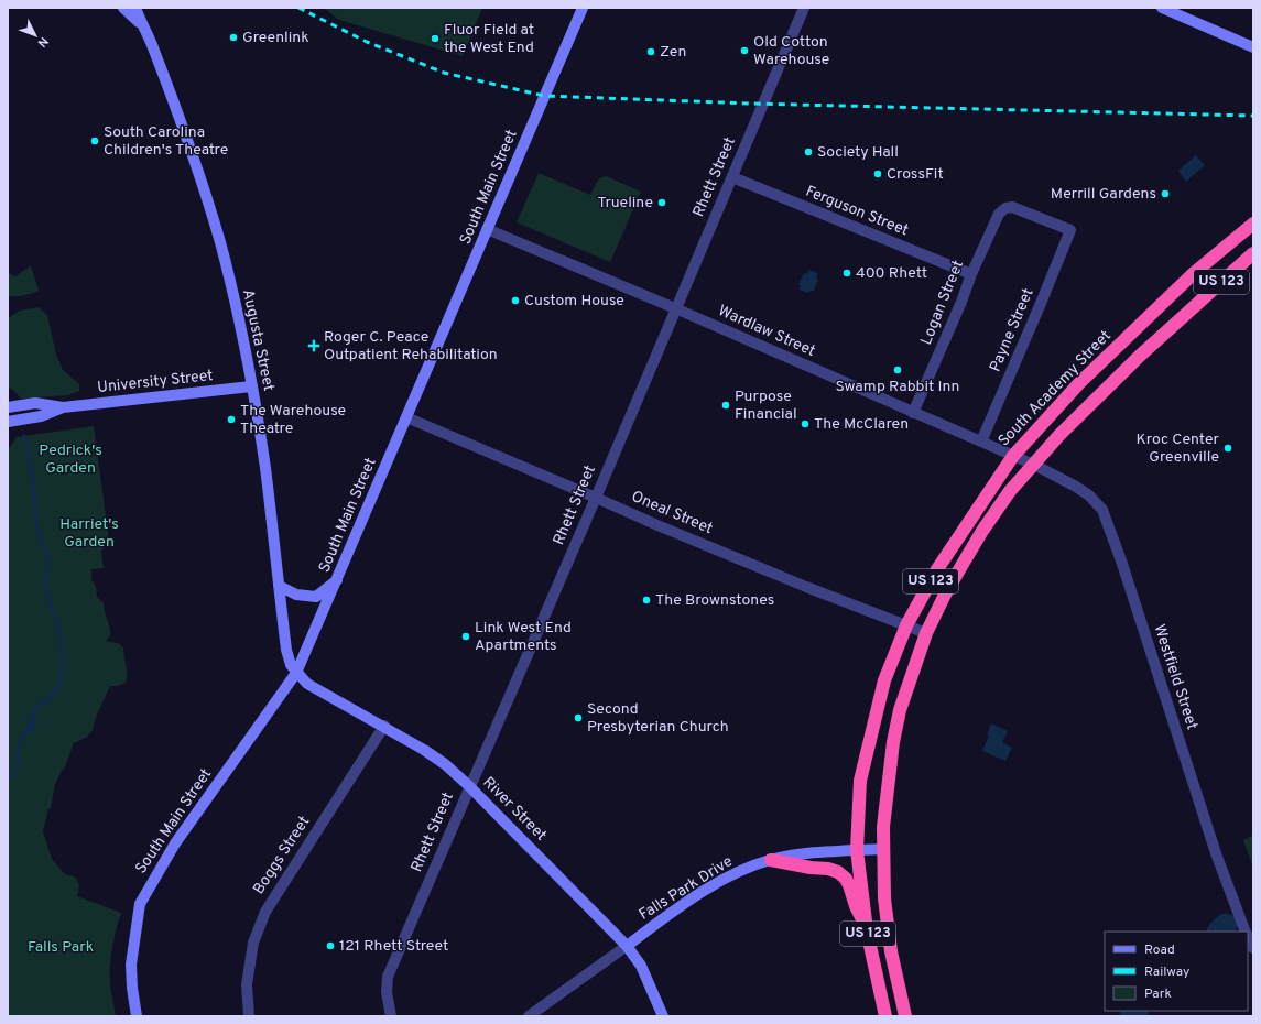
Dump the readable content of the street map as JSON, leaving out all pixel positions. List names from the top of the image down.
{
  "streets": {
    "highway": ["US 123", "South Academy Street"],
    "main road": [
      "South Main Street",
      "Augusta Street",
      "University Street",
      "River Street",
      "Falls Park Drive"
    ],
    "street": [
      "Rhett Street",
      "Ferguson Street",
      "Logan Street",
      "Payne Street",
      "Wardlaw Street",
      "Oneal Street",
      "Westfield Street",
      "Boggs Street"
    ]
  },
  "crossings": [
    ["Rhett Street", "Ferguson Street"],
    ["Rhett Street", "Wardlaw Street"],
    ["Rhett Street", "Oneal Street"],
    ["Rhett Street", "River Street"],
    ["South Main Street", "Wardlaw Street"],
    ["South Main Street", "Augusta Street"],
    ["South Main Street", "Oneal Street"],
    ["South Main Street", "River Street"],
    ["Ferguson Street", "Logan Street"],
    ["US 123", "Wardlaw Street"],
    ["US 123", "Oneal Street"],
    ["US 123", "Westfield Street"],
    ["US 123", "Falls Park Drive"],
    ["Logan Street", "Payne Street"],
    ["Logan Street", "Wardlaw Street"],
    ["Payne Street", "Wardlaw Street"],
    ["Wardlaw Street", "South Academy Street"],
    ["Wardlaw Street", "Westfield Street"],
    ["Augusta Street", "University Street"],
    ["Augusta Street", "River Street"],
    ["South Academy Street", "Oneal Street"],
    ["South Academy Street", "Falls Park Drive"],
    ["River Street", "Boggs Street"],
    ["River Street", "Falls Park Drive"]
  ],
  "parks": ["Pedrick's Garden", "Harriet's Garden", "Falls Park"],
  "places": {
    "other": [
      "Greenlink",
      "Fluor Field at the West End",
      "Old Cotton Warehouse",
      "Zen",
      "South Carolina Children's Theatre",
      "Society Hall",
      "CrossFit",
      "Merrill Gardens",
      "Trueline",
      "400 Rhett",
      "Custom House",
      "Swamp Rabbit Inn",
      "Purpose Financial",
      "The Warehouse Theatre",
      "The McClaren",
      "Kroc Center Greenville",
      "The Brownstones",
      "Link West End Apartments",
      "Second Presbyterian Church",
      "121 Rhett Street"
    ],
    "health": ["Roger C. Peace Outpatient Rehabilitation"]
  },
  "legend": ["Road", "Railway", "Park"],
  "north": "bottom right"
}
